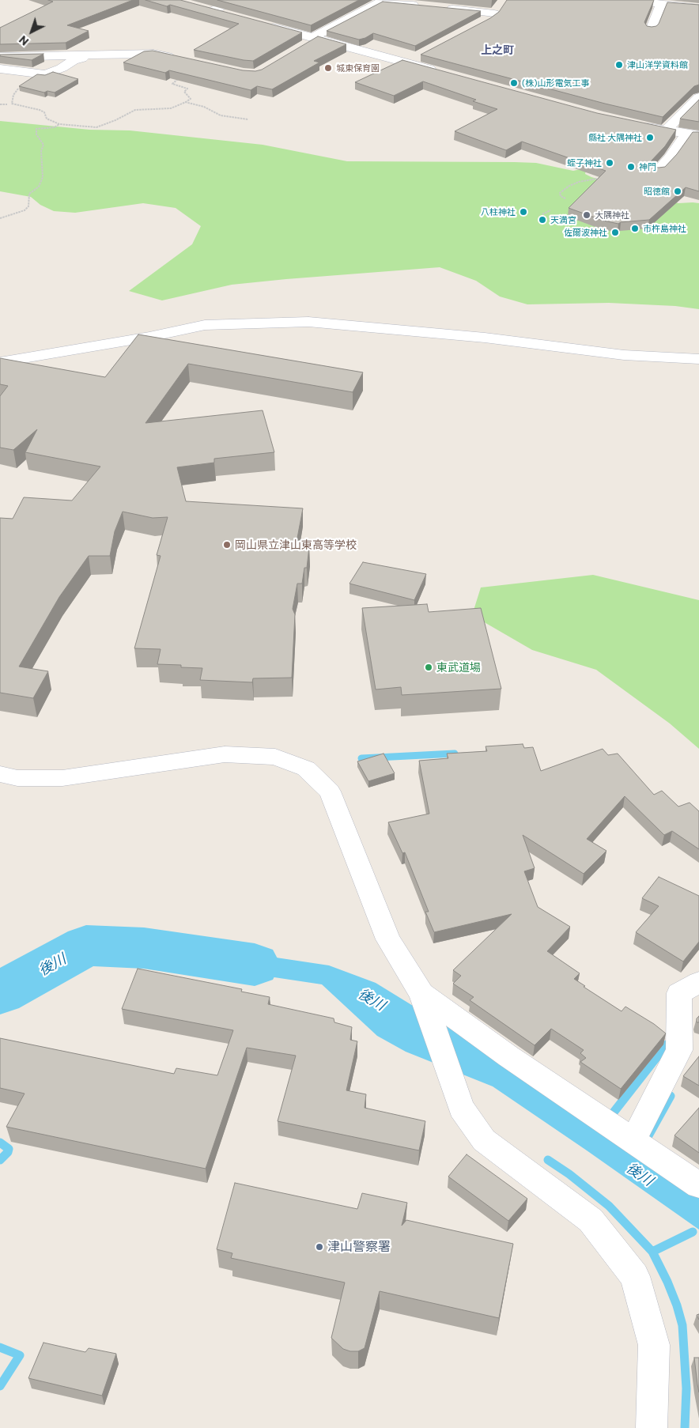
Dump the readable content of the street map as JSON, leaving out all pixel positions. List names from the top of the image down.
{
  "districts": ["上之町"],
  "water": ["後川"],
  "places": [
    "津山洋学資料館",
    "城東保育園",
    "(株)山形電気工事",
    "縣社 大隅神社",
    "蛭子神社",
    "神門",
    "昭徳館",
    "八柱神社",
    "大隅神社",
    "天満宮",
    "市杵島神社",
    "佐爾波神社",
    "岡山県立津山東高等学校",
    "東武道場",
    "津山警察署"
  ],
  "north": "bottom left"
}
